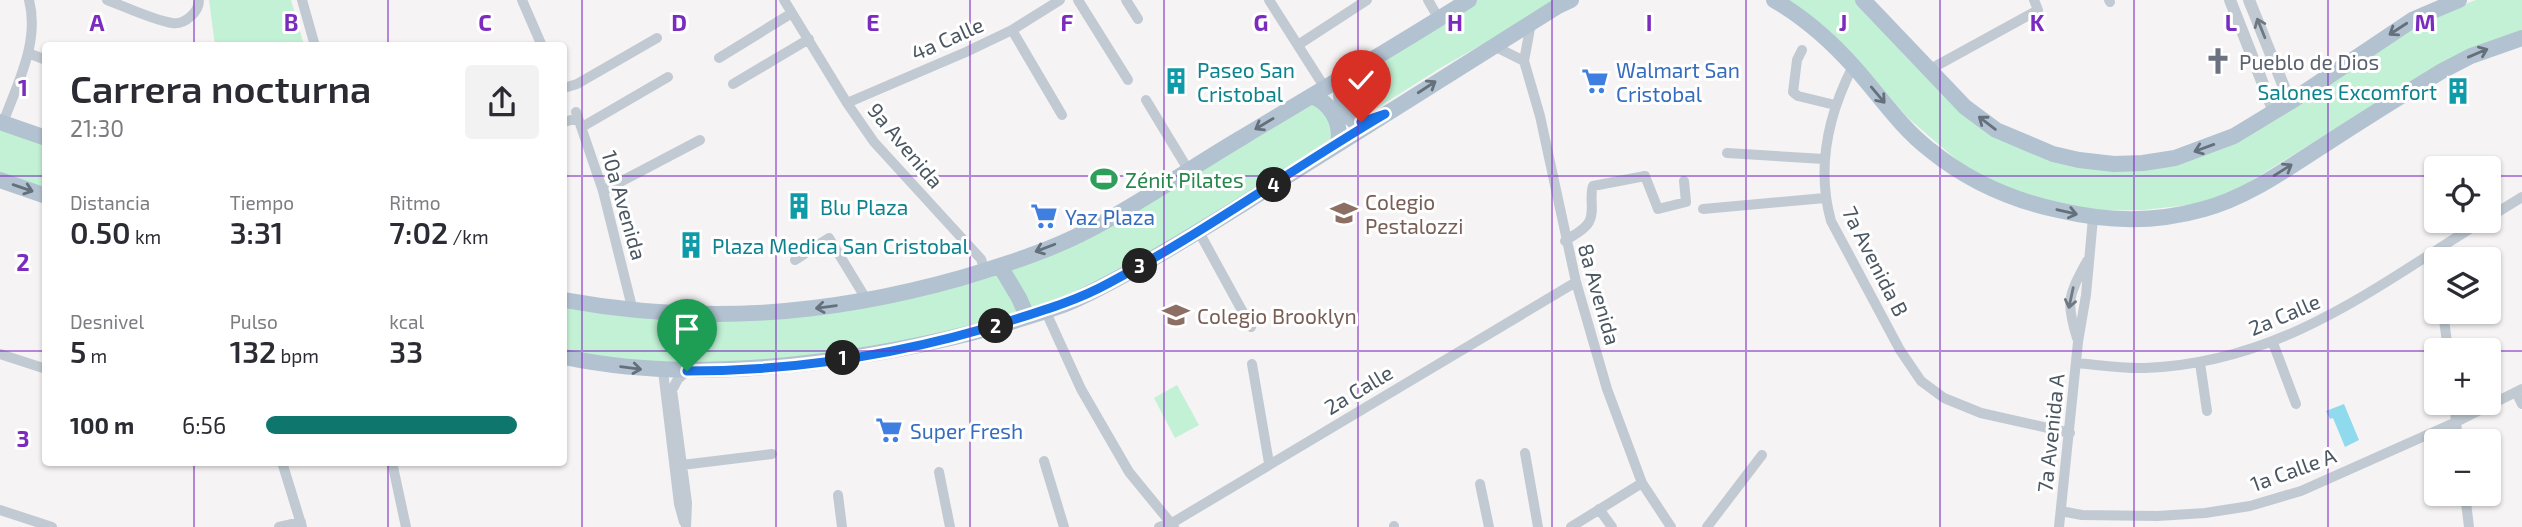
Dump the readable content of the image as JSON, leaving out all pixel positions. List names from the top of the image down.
{
  "streets": {
    "street": [
      "4a Calle",
      "9a Avenida",
      "10a Avenida",
      "7a Avenida B",
      "8a Avenida",
      "2a Calle",
      "7a Avenida A",
      "1a Calle A"
    ]
  },
  "crossings": [
    ["4a Calle", "9a Avenida"],
    ["7a Avenida B", "7a Avenida A"],
    ["8a Avenida", "2a Calle"],
    ["2a Calle", "7a Avenida A"],
    ["7a Avenida A", "1a Calle A"]
  ],
  "places": {
    "church": ["Pueblo de Dios"],
    "building": [
      "Paseo San Cristobal",
      "Salones Excomfort",
      "Blu Plaza",
      "Plaza Medica San Cristobal"
    ],
    "supermarket": ["Walmart San Cristobal", "Yaz Plaza", "Super Fresh"],
    "sports": ["Zénit Pilates"],
    "school or university": ["Colegio Pestalozzi", "Colegio Brooklyn"]
  },
  "page": {
    "heading": ["Carrera nocturna", "21:30"],
    "map_buttons": ["+", "−"],
    "stats": [
      ["Distancia", "0.50 km"],
      ["Tiempo", "3:31"],
      ["Ritmo", "7:02 /km"],
      ["Desnivel", "5 m"],
      ["Pulso", "132 bpm"],
      ["kcal", "33"]
    ],
    "pins": [
      "4",
      "3",
      "2",
      "1"
    ],
    "list": [
      {
        "name": "100 m",
        "note": "6:56"
      }
    ]
  },
  "grid": {
    "columns": [
      "A",
      "B",
      "C",
      "D",
      "E",
      "F",
      "G",
      "H",
      "I",
      "J",
      "K",
      "L",
      "M"
    ],
    "rows": ["1", "2", "3"]
  }
}
